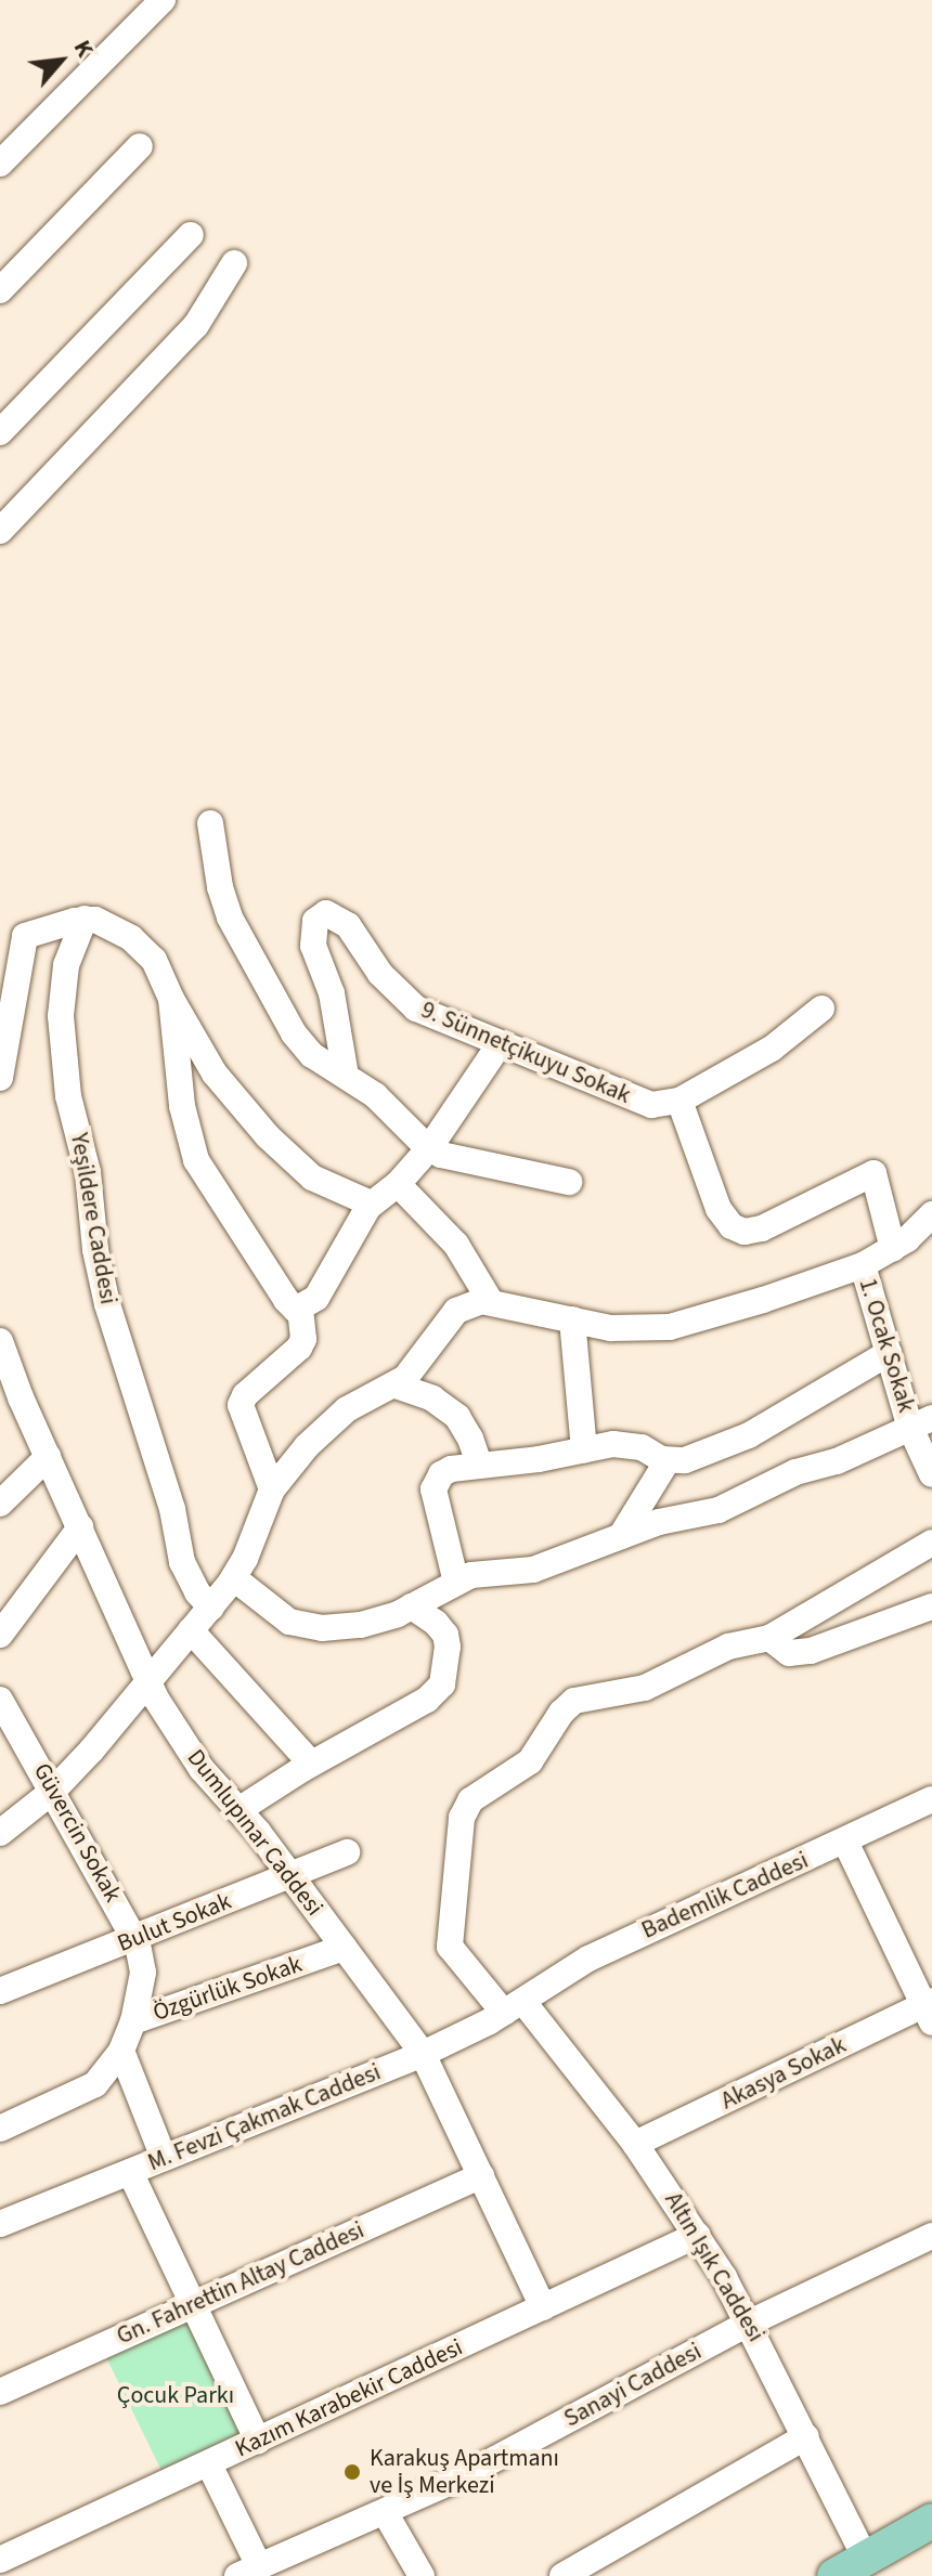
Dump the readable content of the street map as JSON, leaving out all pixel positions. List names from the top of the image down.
{
  "streets": {
    "street": [
      "9. Sünnetçikuyu Sokak",
      "Yeşildere Caddesi",
      "1. Ocak Sokak",
      "Güvercin Sokak",
      "Dumlupınar Caddesi",
      "Bademlik Caddesi",
      "Bulut Sokak",
      "Özgürlük Sokak",
      "Akasya Sokak",
      "M. Fevzi Çakmak Caddesi",
      "Altın Işık Caddesi",
      "Gn. Fahrettin Altay Caddesi",
      "Sanayi Caddesi",
      "Kazım Karabekir Caddesi"
    ]
  },
  "crossings": [
    ["Güvercin Sokak", "Bulut Sokak"],
    ["Güvercin Sokak", "Özgürlük Sokak"],
    ["Dumlupınar Caddesi", "Bulut Sokak"],
    ["Dumlupınar Caddesi", "Özgürlük Sokak"],
    ["Dumlupınar Caddesi", "M. Fevzi Çakmak Caddesi"],
    ["Dumlupınar Caddesi", "Gn. Fahrettin Altay Caddesi"],
    ["Dumlupınar Caddesi", "Kazım Karabekir Caddesi"],
    ["Bademlik Caddesi", "M. Fevzi Çakmak Caddesi"],
    ["Bademlik Caddesi", "Altın Işık Caddesi"],
    ["Akasya Sokak", "Altın Işık Caddesi"],
    ["M. Fevzi Çakmak Caddesi", "Altın Işık Caddesi"],
    ["Altın Işık Caddesi", "Sanayi Caddesi"],
    ["Altın Işık Caddesi", "Kazım Karabekir Caddesi"]
  ],
  "parks": ["Çocuk Parkı"],
  "places": ["Karakuş Apartmanı ve İş Merkezi"],
  "north": "top right"
}
